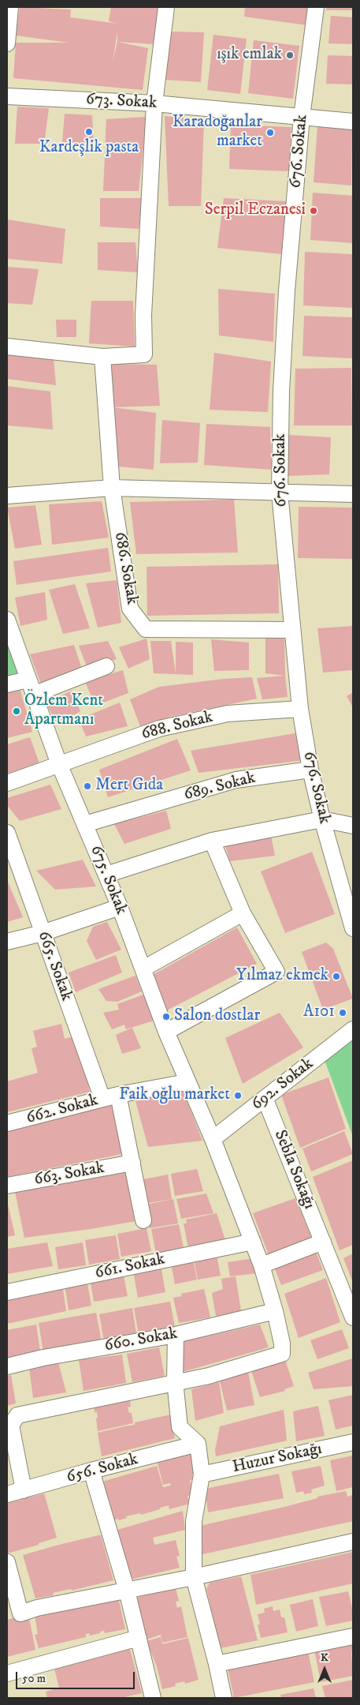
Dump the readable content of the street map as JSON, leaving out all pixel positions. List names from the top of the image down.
{
  "streets": {
    "street": [
      "673. Sokak",
      "676. Sokak",
      "686. Sokak",
      "688. Sokak",
      "689. Sokak",
      "675. Sokak",
      "665. Sokak",
      "692. Sokak",
      "662. Sokak",
      "Sebla Sokağı",
      "663. Sokak",
      "661. Sokak",
      "660. Sokak",
      "Huzur Sokağı",
      "656. Sokak"
    ]
  },
  "crossings": [
    ["673. Sokak", "676. Sokak"],
    ["676. Sokak", "686. Sokak"],
    ["676. Sokak", "688. Sokak"],
    ["676. Sokak", "689. Sokak"],
    ["688. Sokak", "675. Sokak"],
    ["689. Sokak", "675. Sokak"],
    ["675. Sokak", "692. Sokak"],
    ["675. Sokak", "662. Sokak"],
    ["675. Sokak", "661. Sokak"],
    ["675. Sokak", "660. Sokak"],
    ["665. Sokak", "662. Sokak"],
    ["692. Sokak", "Sebla Sokağı"]
  ],
  "places": [
    "ışık emlak",
    "Kardeşlik pasta",
    "Karadoğanlar market",
    "Serpil Eczanesi",
    "Özlem Kent Apartmanı",
    "Mert Gıda",
    "Yılmaz ekmek",
    "A101",
    "Salon dostlar",
    "Faik oğlu market"
  ],
  "scale_bar": "50 m",
  "north": "top"
}
